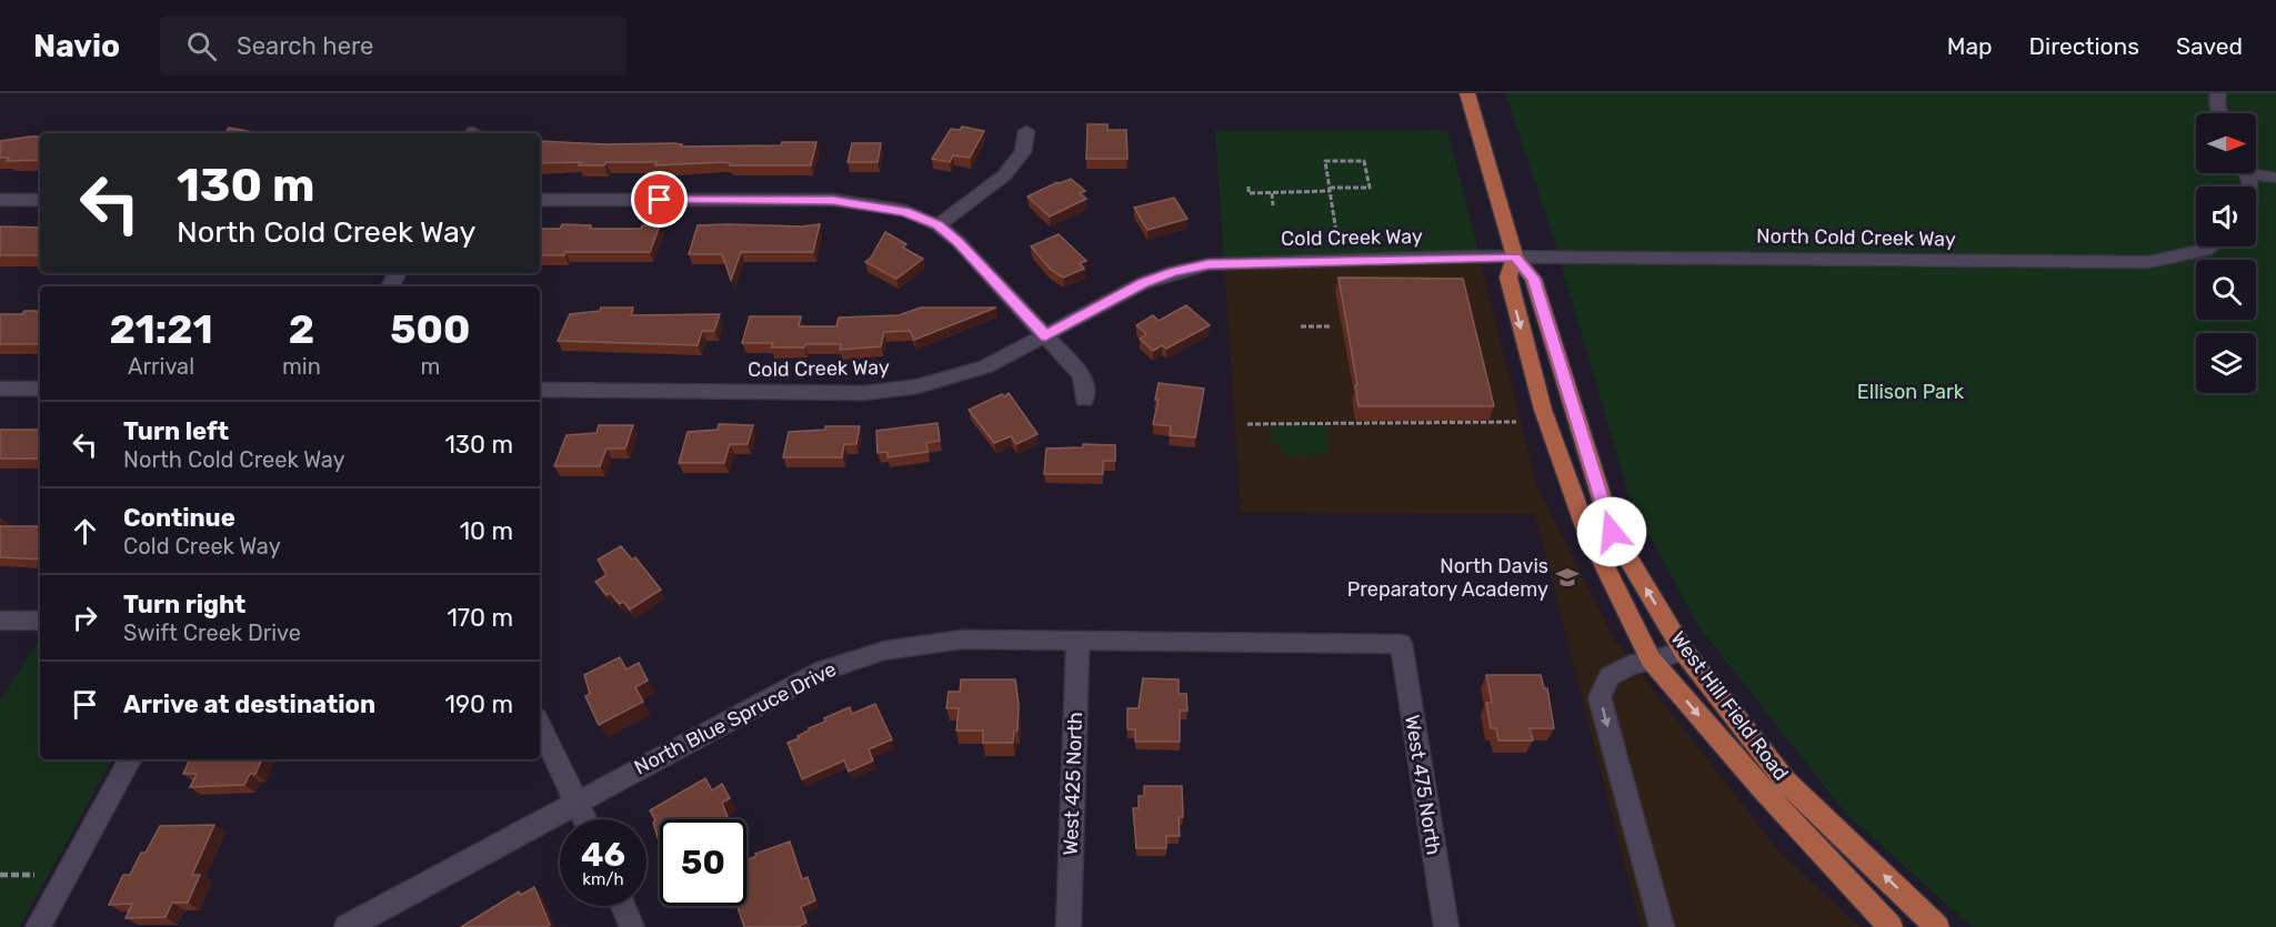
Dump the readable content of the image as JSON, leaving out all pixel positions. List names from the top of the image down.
{
  "streets": {
    "main road": ["West Hill Field Road"],
    "street": [
      "Cold Creek Way",
      "North Cold Creek Way",
      "North Blue Spruce Drive",
      "West 425 North",
      "West 475 North"
    ]
  },
  "crossings": [
    ["Cold Creek Way", "North Cold Creek Way"],
    ["North Cold Creek Way", "West Hill Field Road"],
    ["North Blue Spruce Drive", "West 425 North"],
    ["North Blue Spruce Drive", "West 475 North"]
  ],
  "parks": ["Ellison Park"],
  "places": {
    "school or university": ["North Davis Preparatory Academy"]
  },
  "north": "right",
  "page": {
    "header": "Navio",
    "search": "Search here",
    "nav": ["Map", "Directions", "Saved"],
    "turn": ["130 m", "North Cold Creek Way"],
    "eta": [
      "21:21",
      "Arrival",
      "2",
      "min",
      "500",
      "m"
    ],
    "list": [
      {
        "name": "Turn left",
        "note": "North Cold Creek Way",
        "value": "130 m"
      },
      {
        "name": "Continue",
        "note": "Cold Creek Way",
        "value": "10 m"
      },
      {
        "name": "Turn right",
        "note": "Swift Creek Drive",
        "value": "170 m"
      },
      {
        "name": "Arrive at destination",
        "value": "190 m"
      }
    ],
    "speed": "46 km/h",
    "limit": "50"
  }
}
